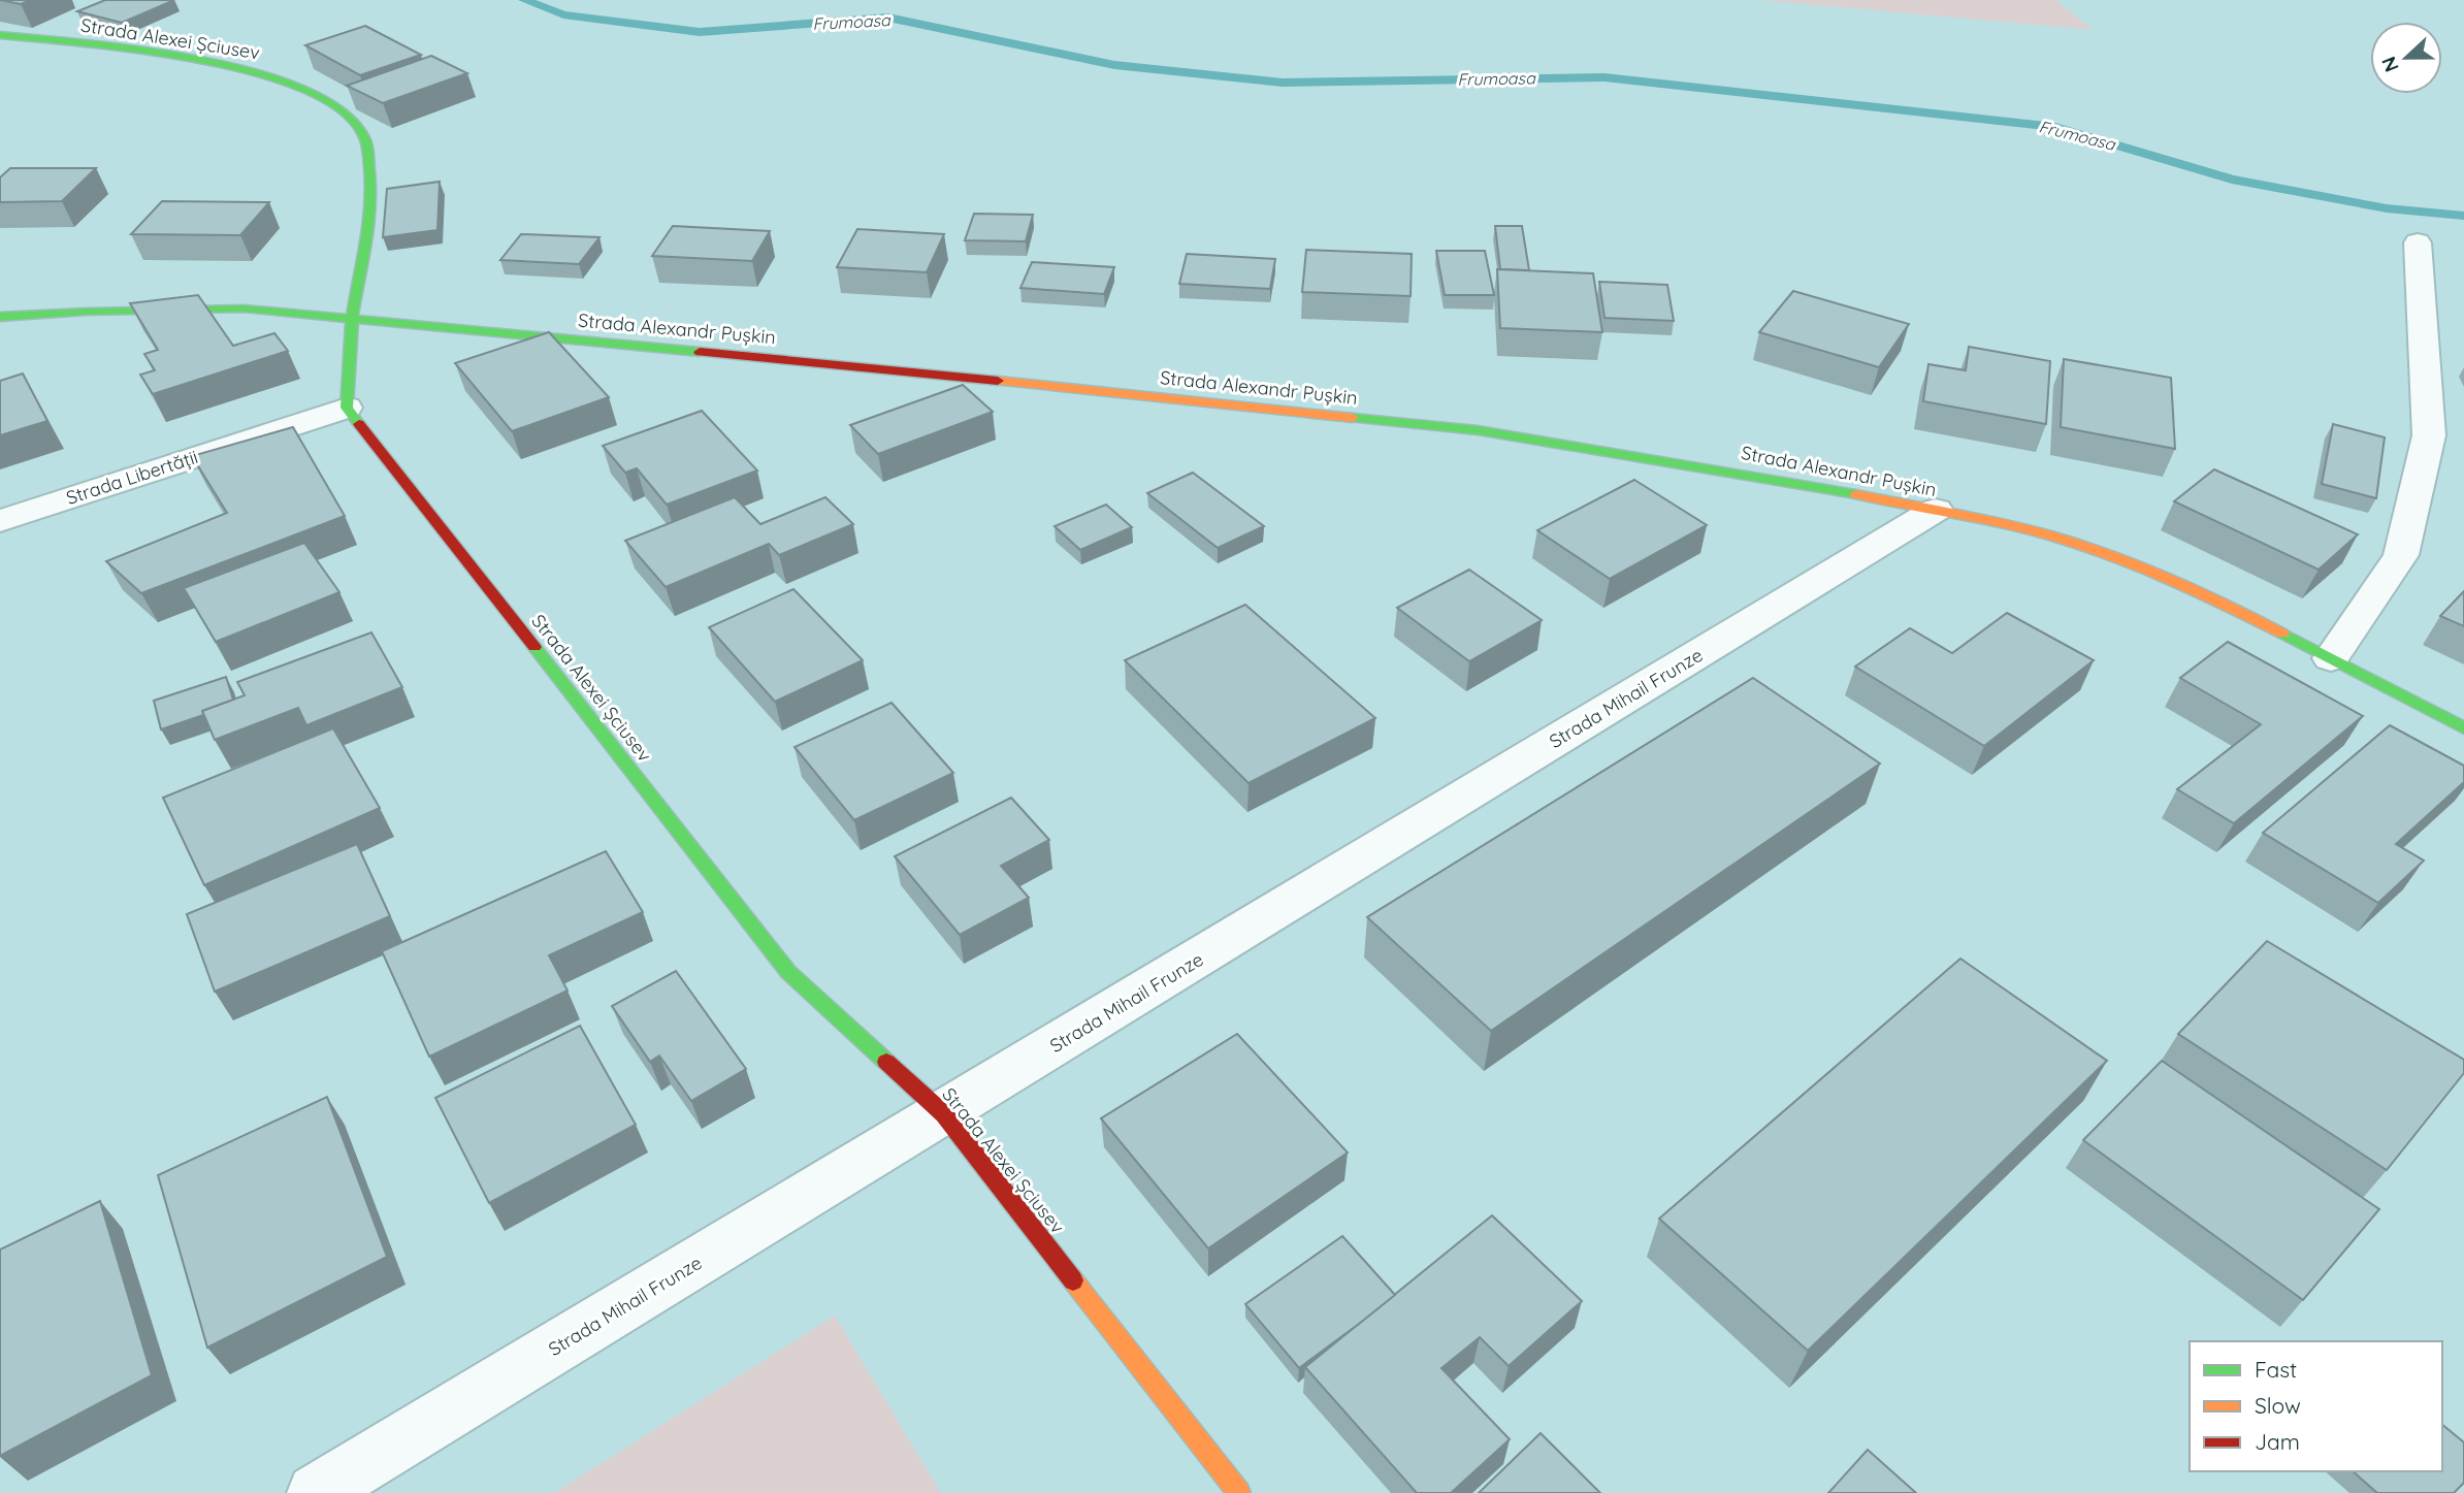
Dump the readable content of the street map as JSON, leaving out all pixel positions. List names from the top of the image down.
{
  "streets": {
    "street": [
      "Strada Alexei Șciusev",
      "Strada Alexandr Pușkin",
      "Strada Libertății",
      "Strada Mihail Frunze"
    ]
  },
  "crossings": [
    ["Strada Alexei Șciusev", "Strada Alexandr Pușkin"],
    ["Strada Alexei Șciusev", "Strada Libertății"],
    ["Strada Alexei Șciusev", "Strada Mihail Frunze"],
    ["Strada Alexandr Pușkin", "Strada Mihail Frunze"]
  ],
  "water": ["Frumoasa"],
  "legend": ["Fast", "Slow", "Jam"],
  "north": "left"
}
